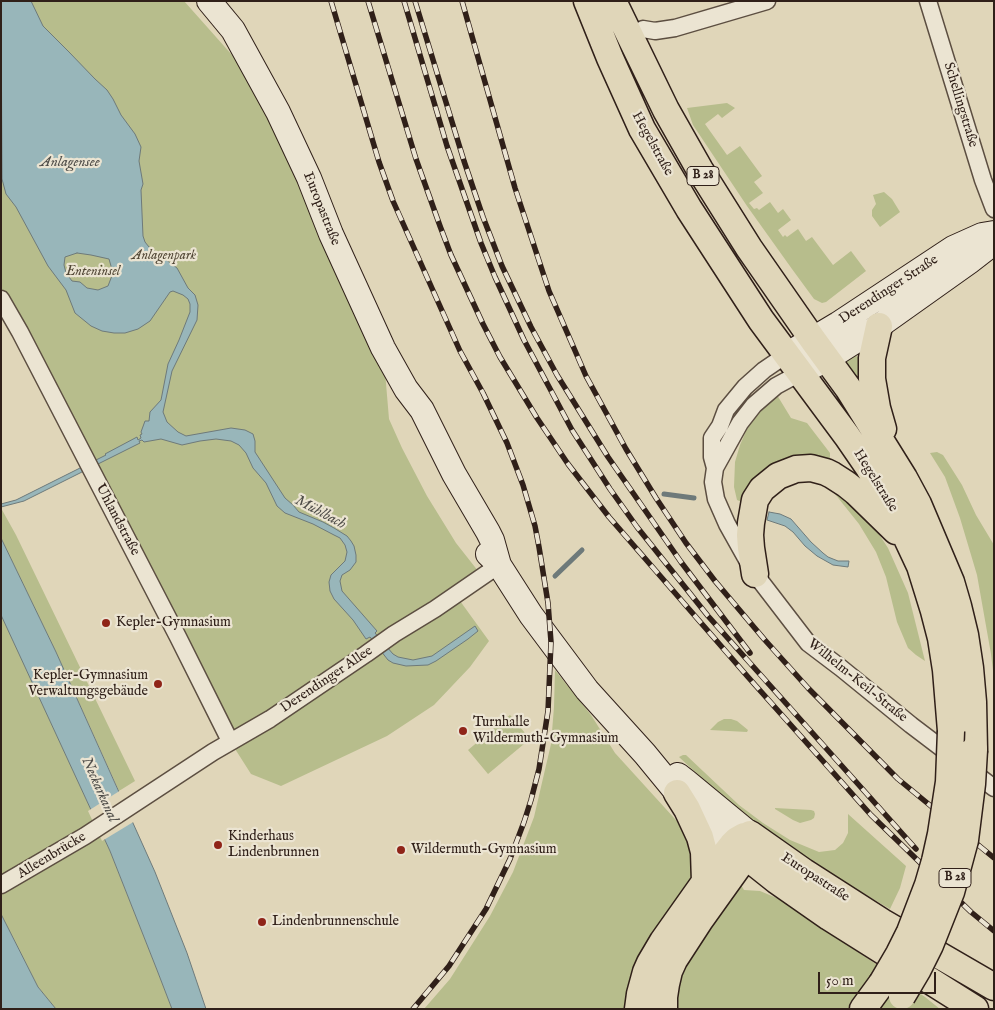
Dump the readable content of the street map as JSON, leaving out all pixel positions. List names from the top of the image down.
{
  "streets": {
    "main road": ["Hegelstraße", "B 28", "Europastraße"],
    "street": [
      "Schellingstraße",
      "Derendinger Straße",
      "Uhlandstraße",
      "Derendinger Allee",
      "Wilhelm-Keil-Straße",
      "Alleenbrücke"
    ]
  },
  "crossings": [
    ["Hegelstraße", "B 28"],
    ["Hegelstraße", "Derendinger Straße"],
    ["Hegelstraße", "Wilhelm-Keil-Straße"],
    ["B 28", "Derendinger Straße"],
    ["Europastraße", "Derendinger Allee"],
    ["Derendinger Straße", "Wilhelm-Keil-Straße"],
    ["Uhlandstraße", "Derendinger Allee"],
    ["Derendinger Allee", "Alleenbrücke"]
  ],
  "water": ["Anlagensee", "Mühlbach", "Neckarkanal"],
  "parks": ["Anlagenpark", "Enteninsel"],
  "places": [
    "Kepler-Gymnasium",
    "Kepler-Gymnasium Verwaltungsgebäude",
    "Turnhalle Wildermuth-Gymnasium",
    "Kinderhaus Lindenbrunnen",
    "Wildermuth-Gymnasium",
    "Lindenbrunnenschule"
  ],
  "scale_bar": "50 m"
}
